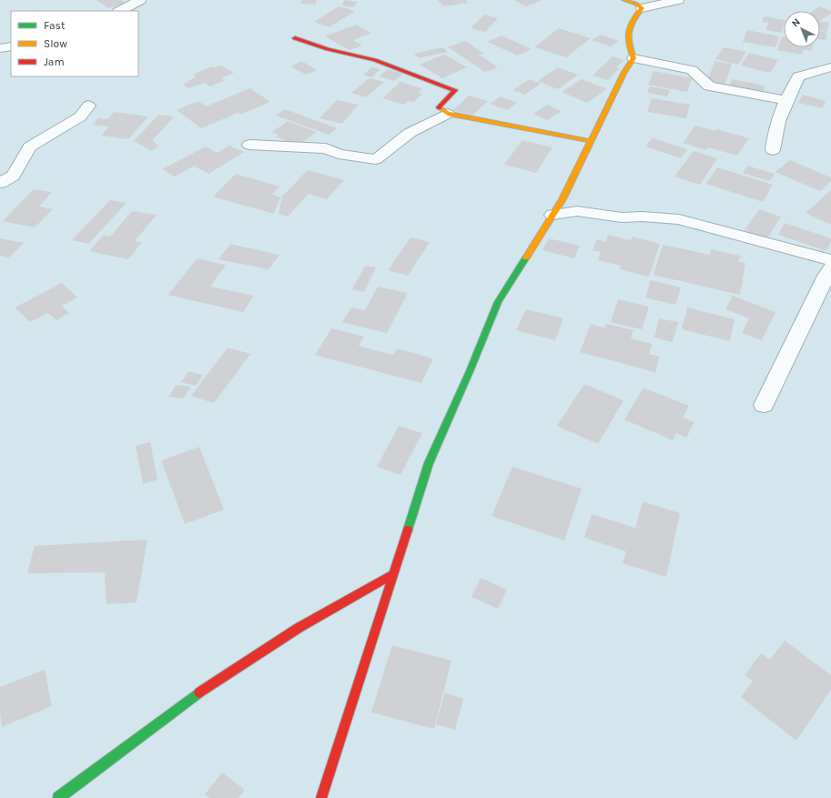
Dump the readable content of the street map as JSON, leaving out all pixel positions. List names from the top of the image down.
{
  "legend": ["Fast", "Slow", "Jam"],
  "north": "top left"
}
